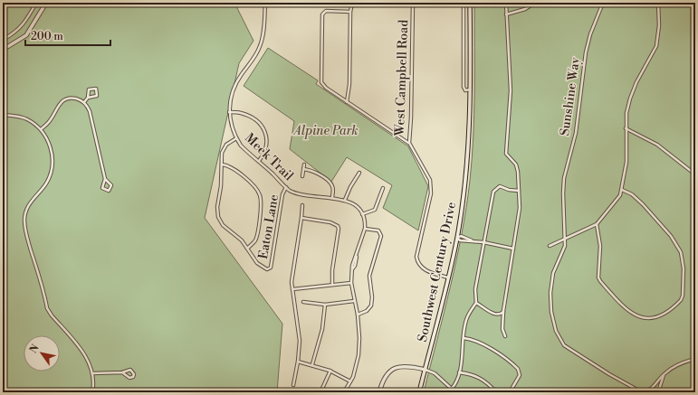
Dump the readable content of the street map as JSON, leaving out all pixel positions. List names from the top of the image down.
{
  "streets": {
    "main road": ["Southwest Century Drive"],
    "street": [
      "West Campbell Road",
      "Sunshine Way",
      "Meek Trail",
      "Eaton Lane"
    ]
  },
  "crossings": [
    ["West Campbell Road", "Southwest Century Drive"],
    ["Meek Trail", "Eaton Lane"]
  ],
  "parks": ["Alpine Park"],
  "scale_bar": "200 m",
  "north": "top left"
}
